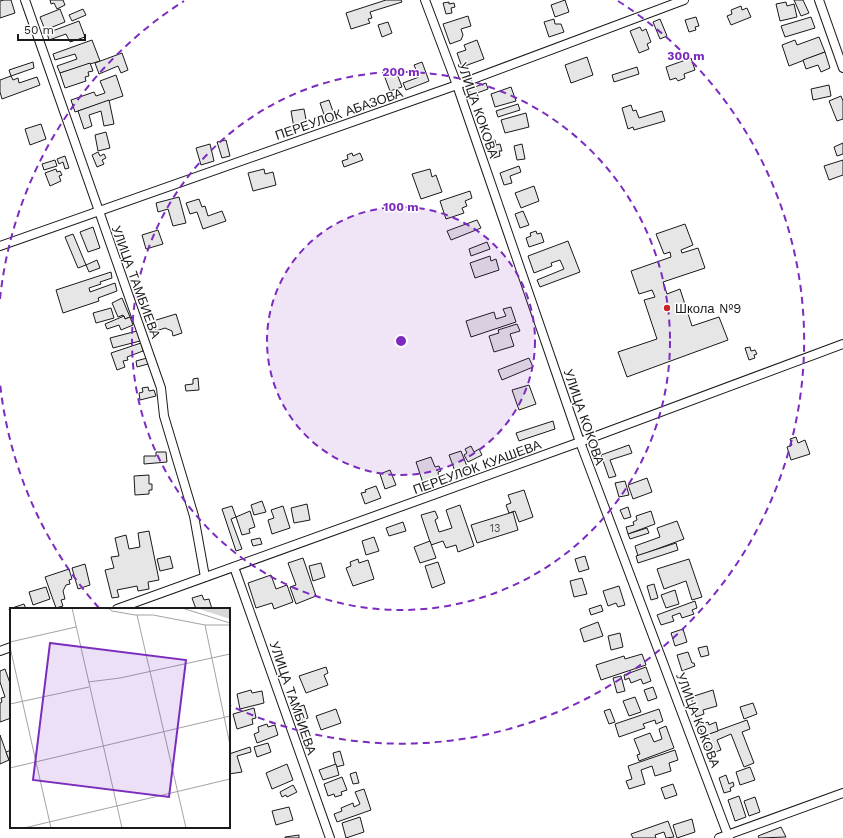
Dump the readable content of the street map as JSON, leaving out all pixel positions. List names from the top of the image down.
{
  "streets": {
    "street": [
      "УЛИЦА КОКОВА",
      "ПЕРЕУЛОК АБАЗОВА",
      "УЛИЦА ТАМБИЕВА",
      "ПЕРЕУЛОК КУАШЕВА"
    ]
  },
  "crossings": [
    ["УЛИЦА КОКОВА", "ПЕРЕУЛОК АБАЗОВА"],
    ["УЛИЦА КОКОВА", "ПЕРЕУЛОК КУАШЕВА"],
    ["ПЕРЕУЛОК АБАЗОВА", "УЛИЦА ТАМБИЕВА"],
    ["УЛИЦА ТАМБИЕВА", "ПЕРЕУЛОК КУАШЕВА"]
  ],
  "places": ["Школа №9"],
  "house_numbers": ["13"],
  "scale_bar": "50 m",
  "rings": ["300 m", "200 m", "100 m"]
}
